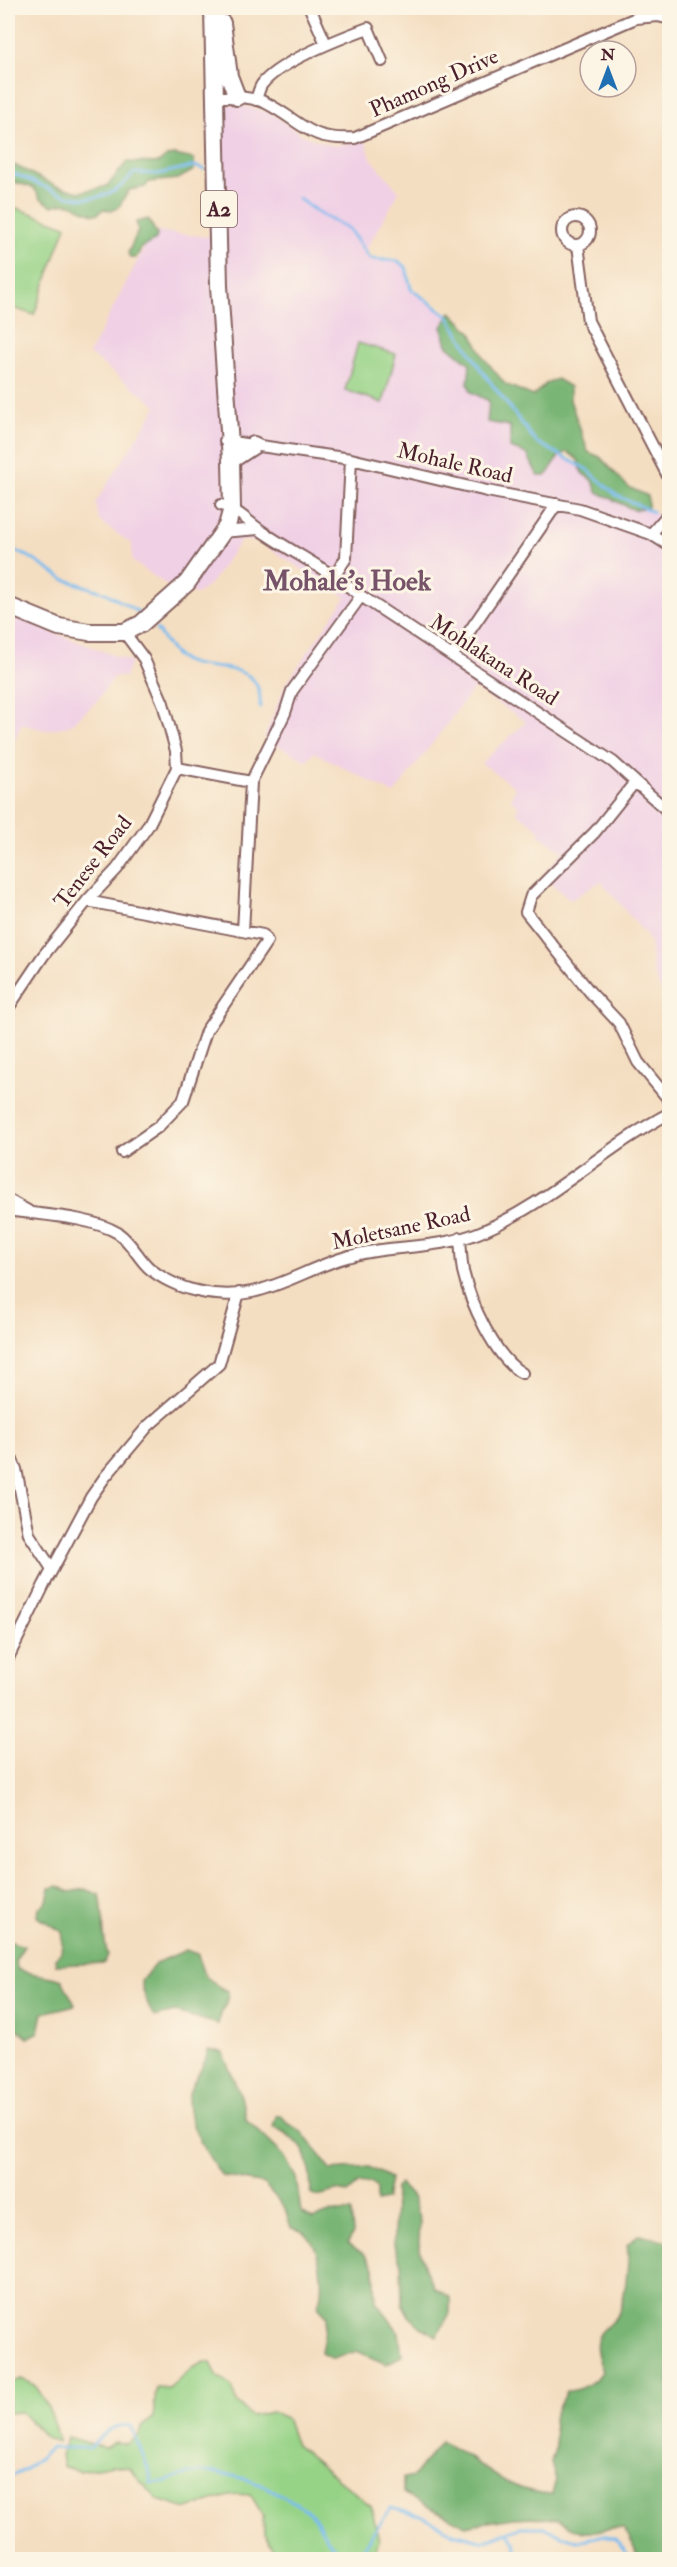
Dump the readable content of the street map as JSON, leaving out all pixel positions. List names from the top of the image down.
{
  "streets": {
    "main road": ["A2"],
    "street": [
      "Phamong Drive",
      "Mohale Road",
      "Mohlakana Road",
      "Tenese Road",
      "Moletsane Road"
    ]
  },
  "crossings": [
    ["Phamong Drive", "A2"],
    ["A2", "Mohale Road"],
    ["A2", "Mohlakana Road"]
  ],
  "districts": ["Mohale's Hoek"],
  "north": "top"
}
